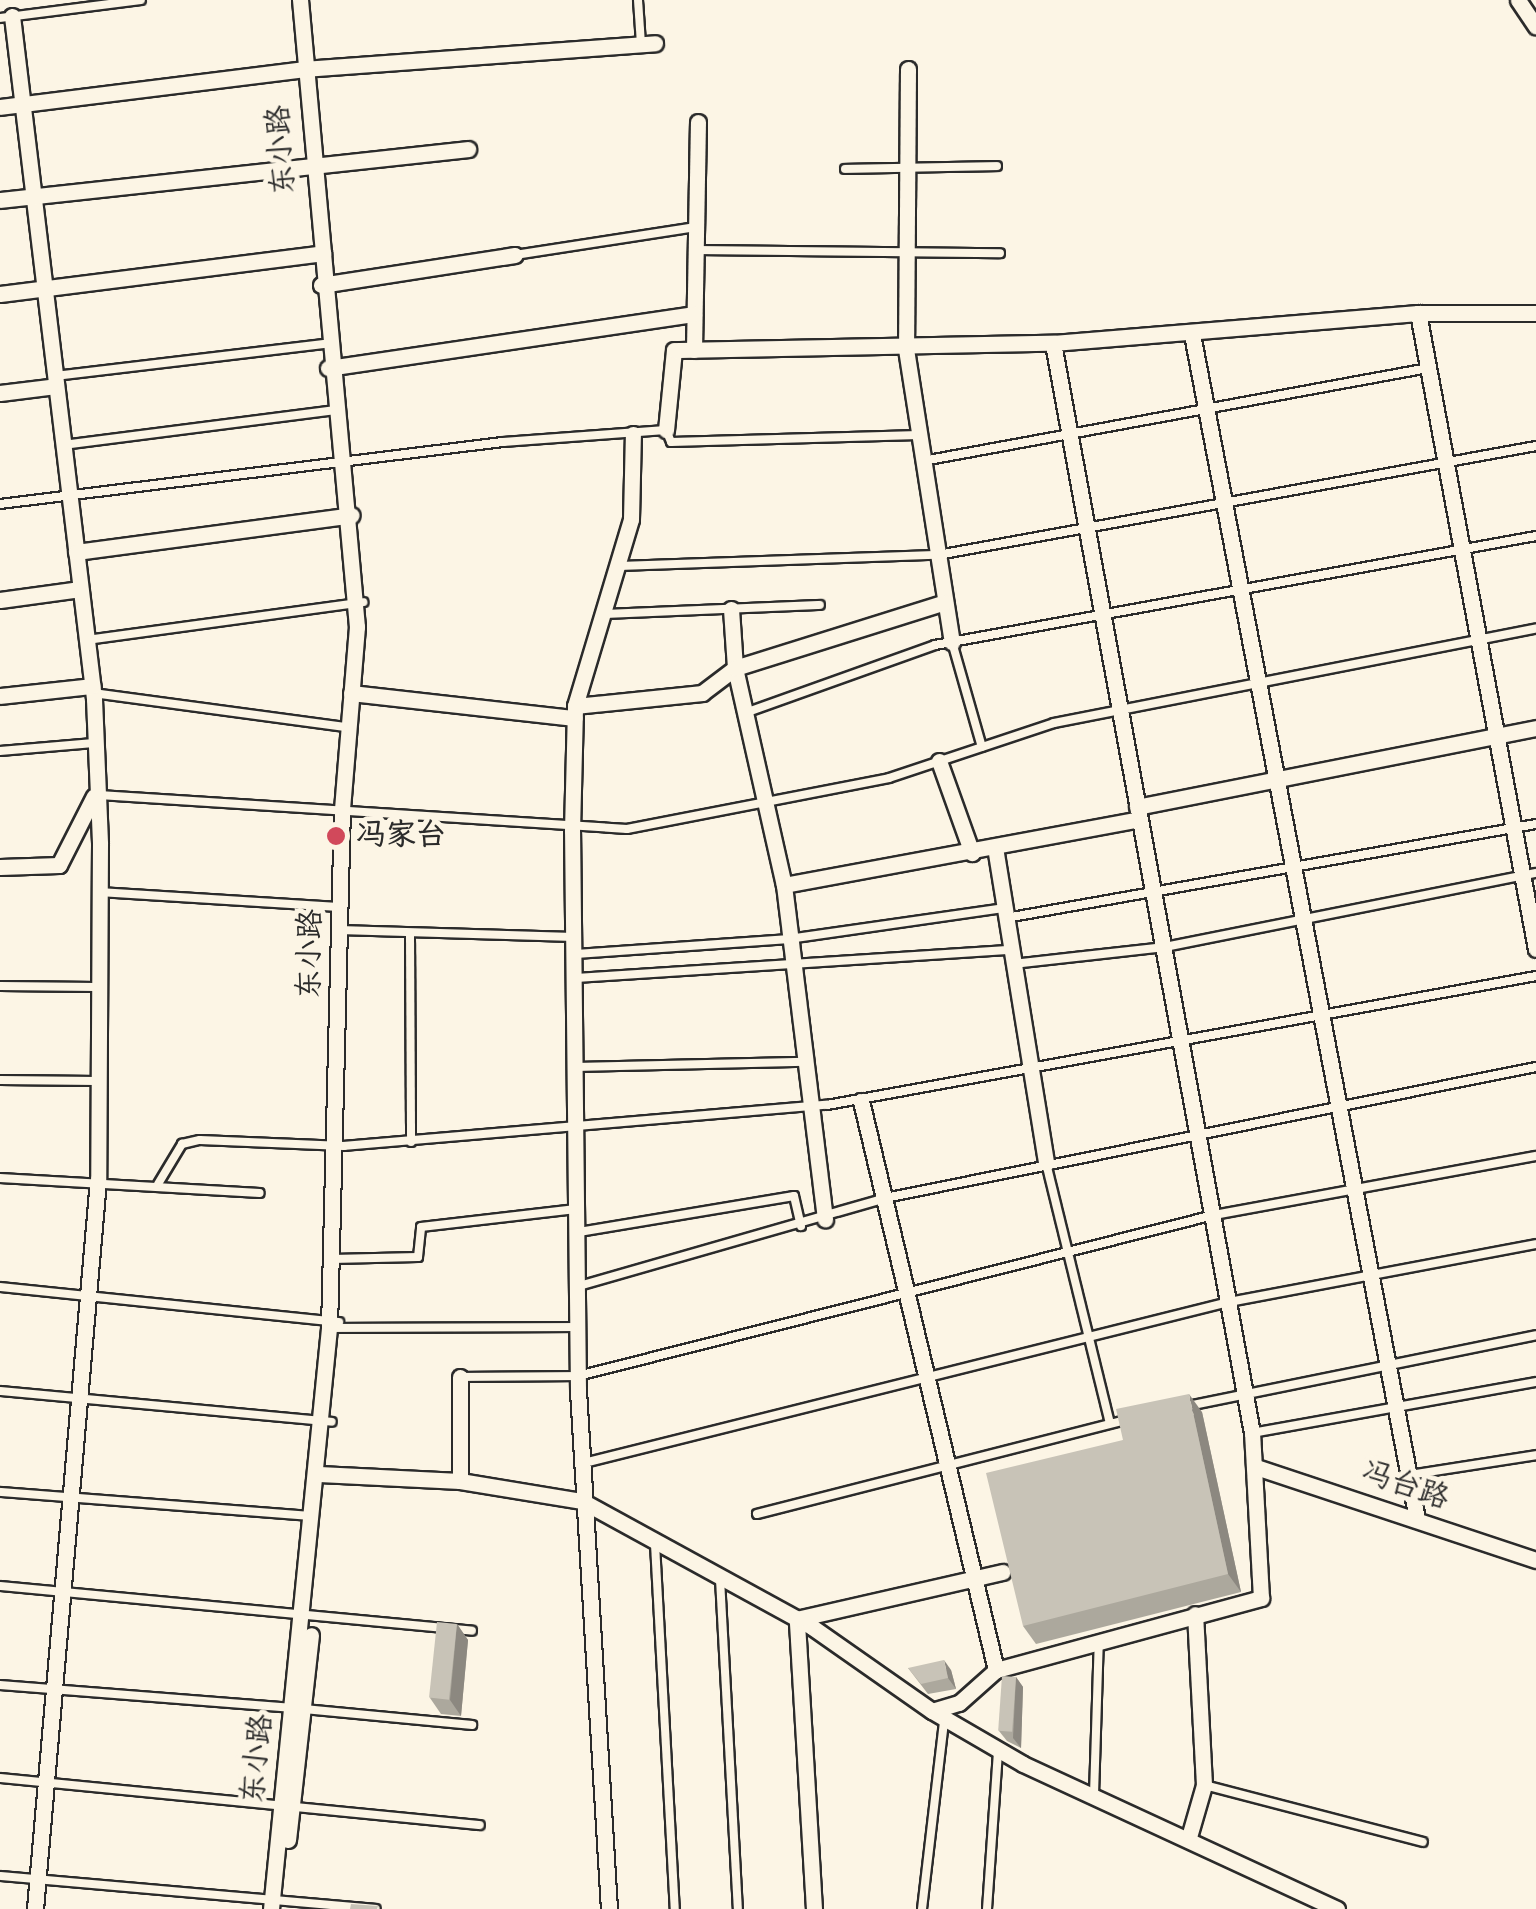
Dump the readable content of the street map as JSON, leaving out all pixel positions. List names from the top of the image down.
{
  "streets": {
    "street": ["东小路", "冯台路"]
  },
  "places": ["冯家台"]
}
